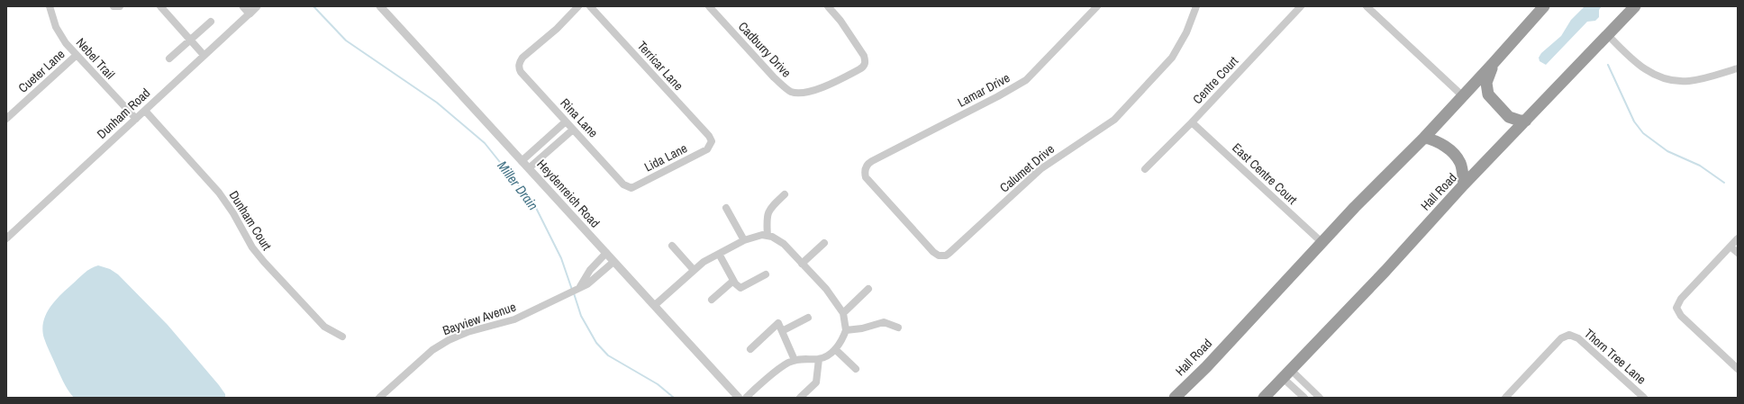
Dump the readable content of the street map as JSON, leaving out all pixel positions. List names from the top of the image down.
{
  "streets": {
    "highway": ["Hall Road"],
    "street": [
      "Cadburry Drive",
      "Nebel Trail",
      "Terricar Lane",
      "Cueter Lane",
      "Centre Court",
      "Lamar Drive",
      "Dunham Road",
      "Rina Lane",
      "Lida Lane",
      "Calumet Drive",
      "East Centre Court",
      "Heydenreich Road",
      "Dunham Court",
      "Bayview Avenue",
      "Thorn Tree Lane"
    ]
  },
  "crossings": [
    ["Nebel Trail", "Cueter Lane"],
    ["Nebel Trail", "Dunham Road"],
    ["Terricar Lane", "Lida Lane"],
    ["Centre Court", "East Centre Court"],
    ["Lamar Drive", "Calumet Drive"],
    ["Dunham Road", "Dunham Court"],
    ["Rina Lane", "Lida Lane"],
    ["East Centre Court", "Hall Road"],
    ["Heydenreich Road", "Bayview Avenue"]
  ],
  "water": ["Miller Drain"]
}
